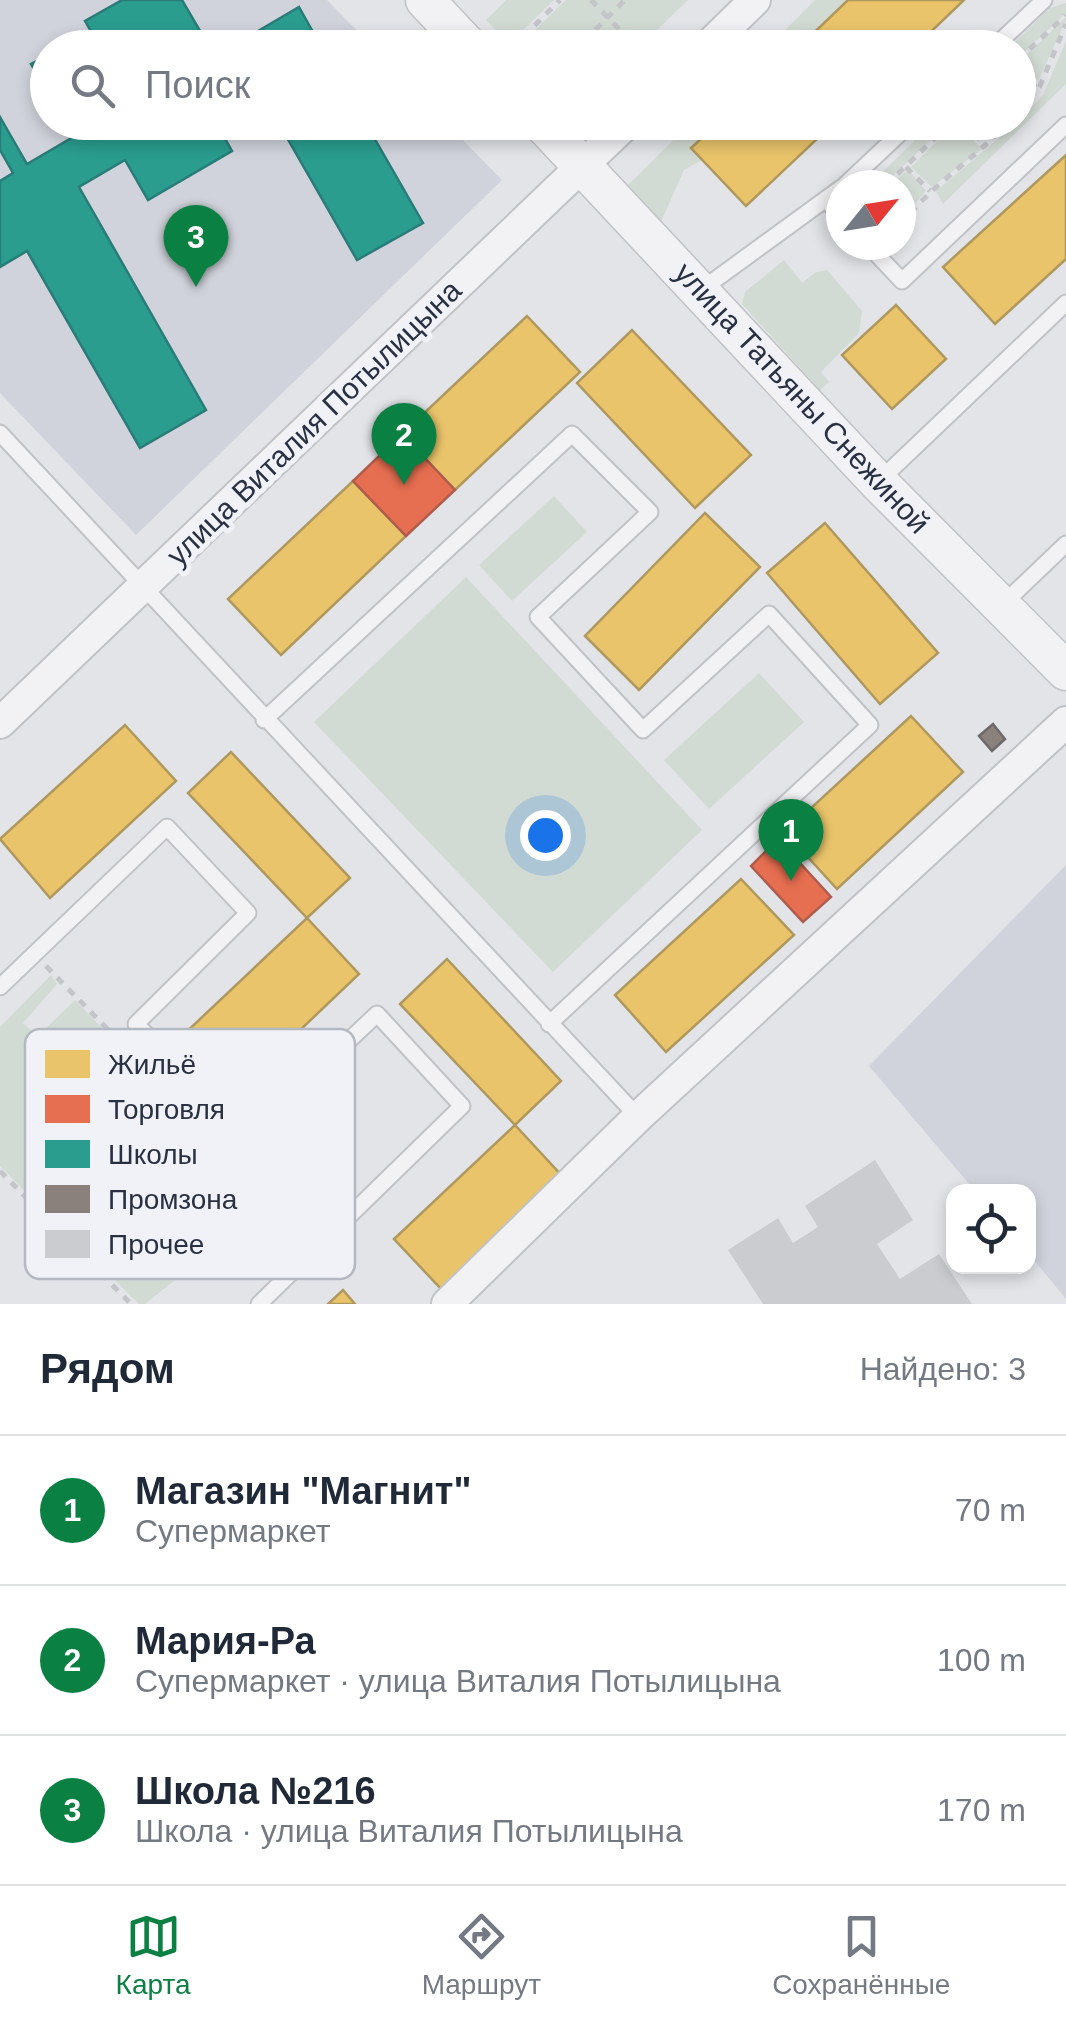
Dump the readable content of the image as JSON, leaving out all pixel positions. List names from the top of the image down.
{
  "streets": {
    "street": ["улица Татьяны Снежиной", "улица Виталия Потылицына"]
  },
  "crossings": [
    ["улица Татьяны Снежиной", "улица Виталия Потылицына"]
  ],
  "legend": [
    "Жильё",
    "Торговля",
    "Школы",
    "Промзона",
    "Прочее"
  ],
  "north": "top right",
  "page": {
    "search": "Поиск",
    "pins": ["3", "2", "1"],
    "heading": ["Рядом", "Найдено: 3"],
    "list": [
      {
        "mark": "1",
        "name": "Магазин \"Магнит\"",
        "note": "Супермаркет",
        "value": "70 m"
      },
      {
        "mark": "2",
        "name": "Мария-Ра",
        "note": "Супермаркет · улица Виталия Потылицына",
        "value": "100 m"
      },
      {
        "mark": "3",
        "name": "Школа №216",
        "note": "Школа · улица Виталия Потылицына",
        "value": "170 m"
      }
    ],
    "nav": ["Карта", "Маршрут", "Сохранённые"]
  }
}
